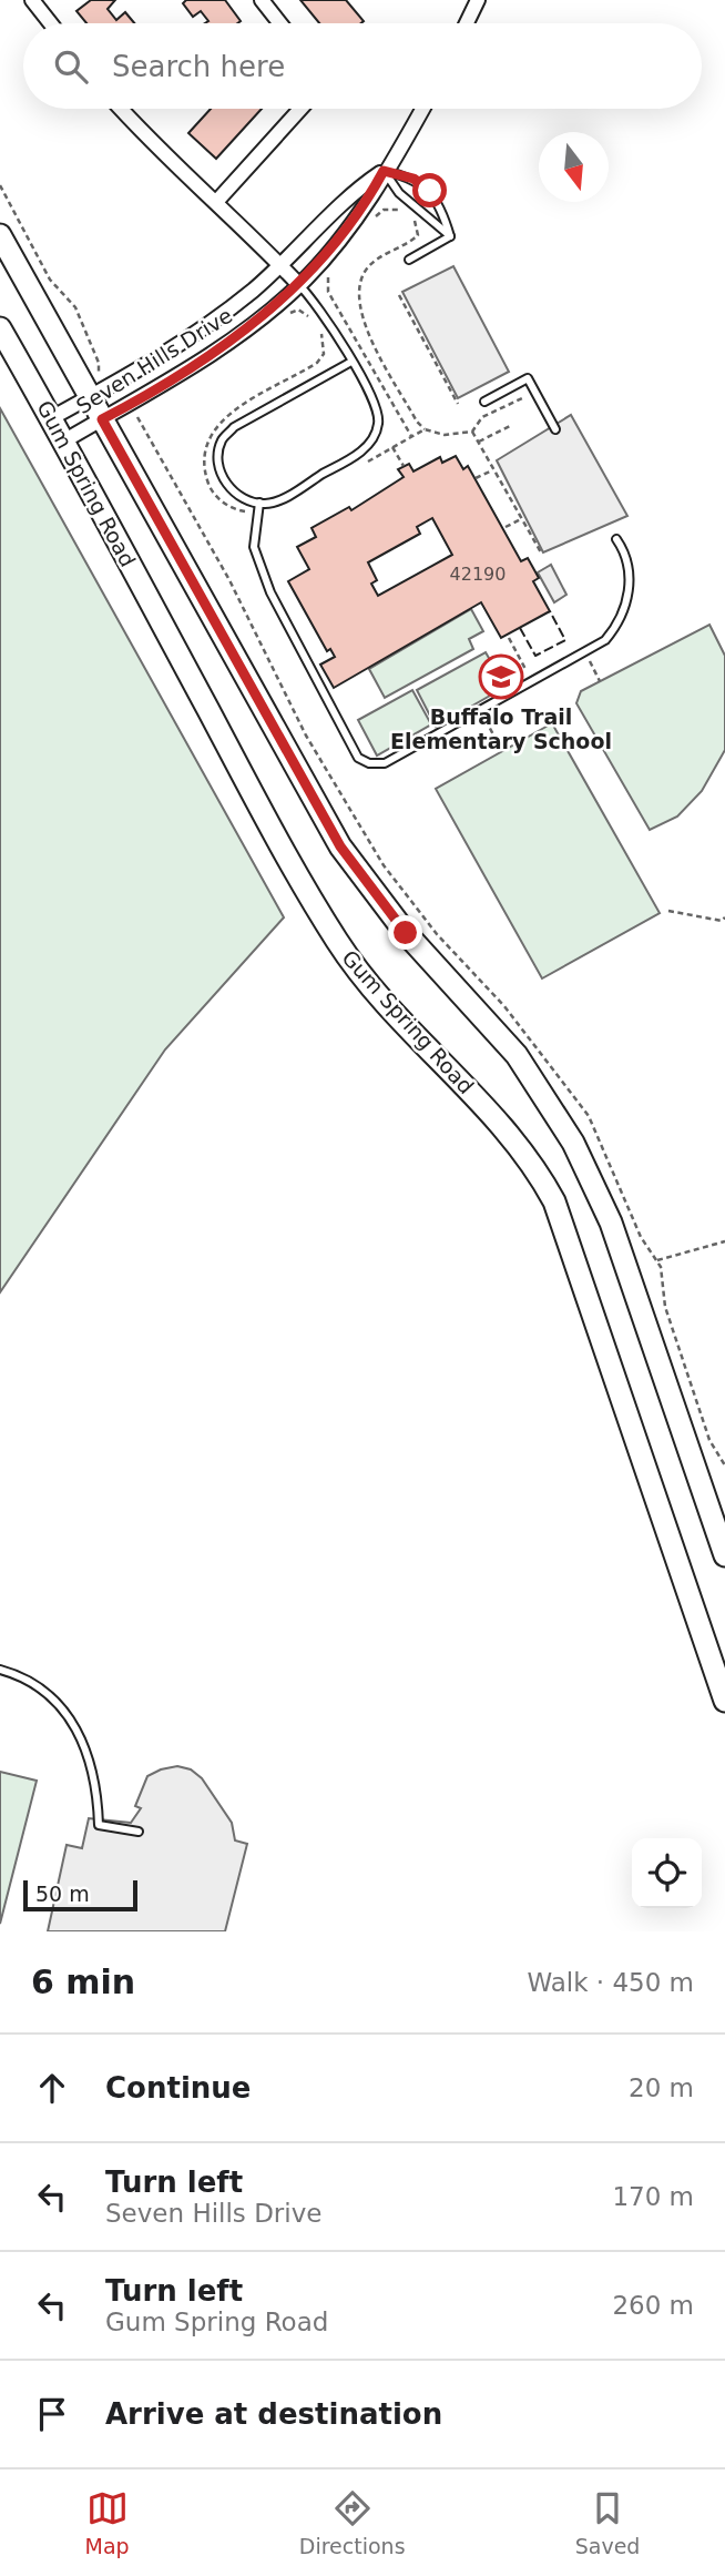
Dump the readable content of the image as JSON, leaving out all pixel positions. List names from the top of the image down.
{
  "streets": {
    "main road": ["Gum Spring Road"],
    "street": ["Seven Hills Drive"]
  },
  "crossings": [
    ["Seven Hills Drive", "Gum Spring Road"]
  ],
  "places": {
    "school or university": ["Buffalo Trail Elementary School"]
  },
  "house_numbers": ["42190"],
  "scale_bar": "50 m",
  "north": "bottom",
  "page": {
    "search": "Search here",
    "scale": "50 m",
    "heading": ["6 min", "Walk · 450 m"],
    "list": [
      ["Continue", "20 m"],
      ["Turn left", "Seven Hills Drive", "170 m"],
      ["Turn left", "Gum Spring Road", "260 m"],
      "Arrive at destination"
    ],
    "nav": ["Map", "Directions", "Saved"]
  }
}
